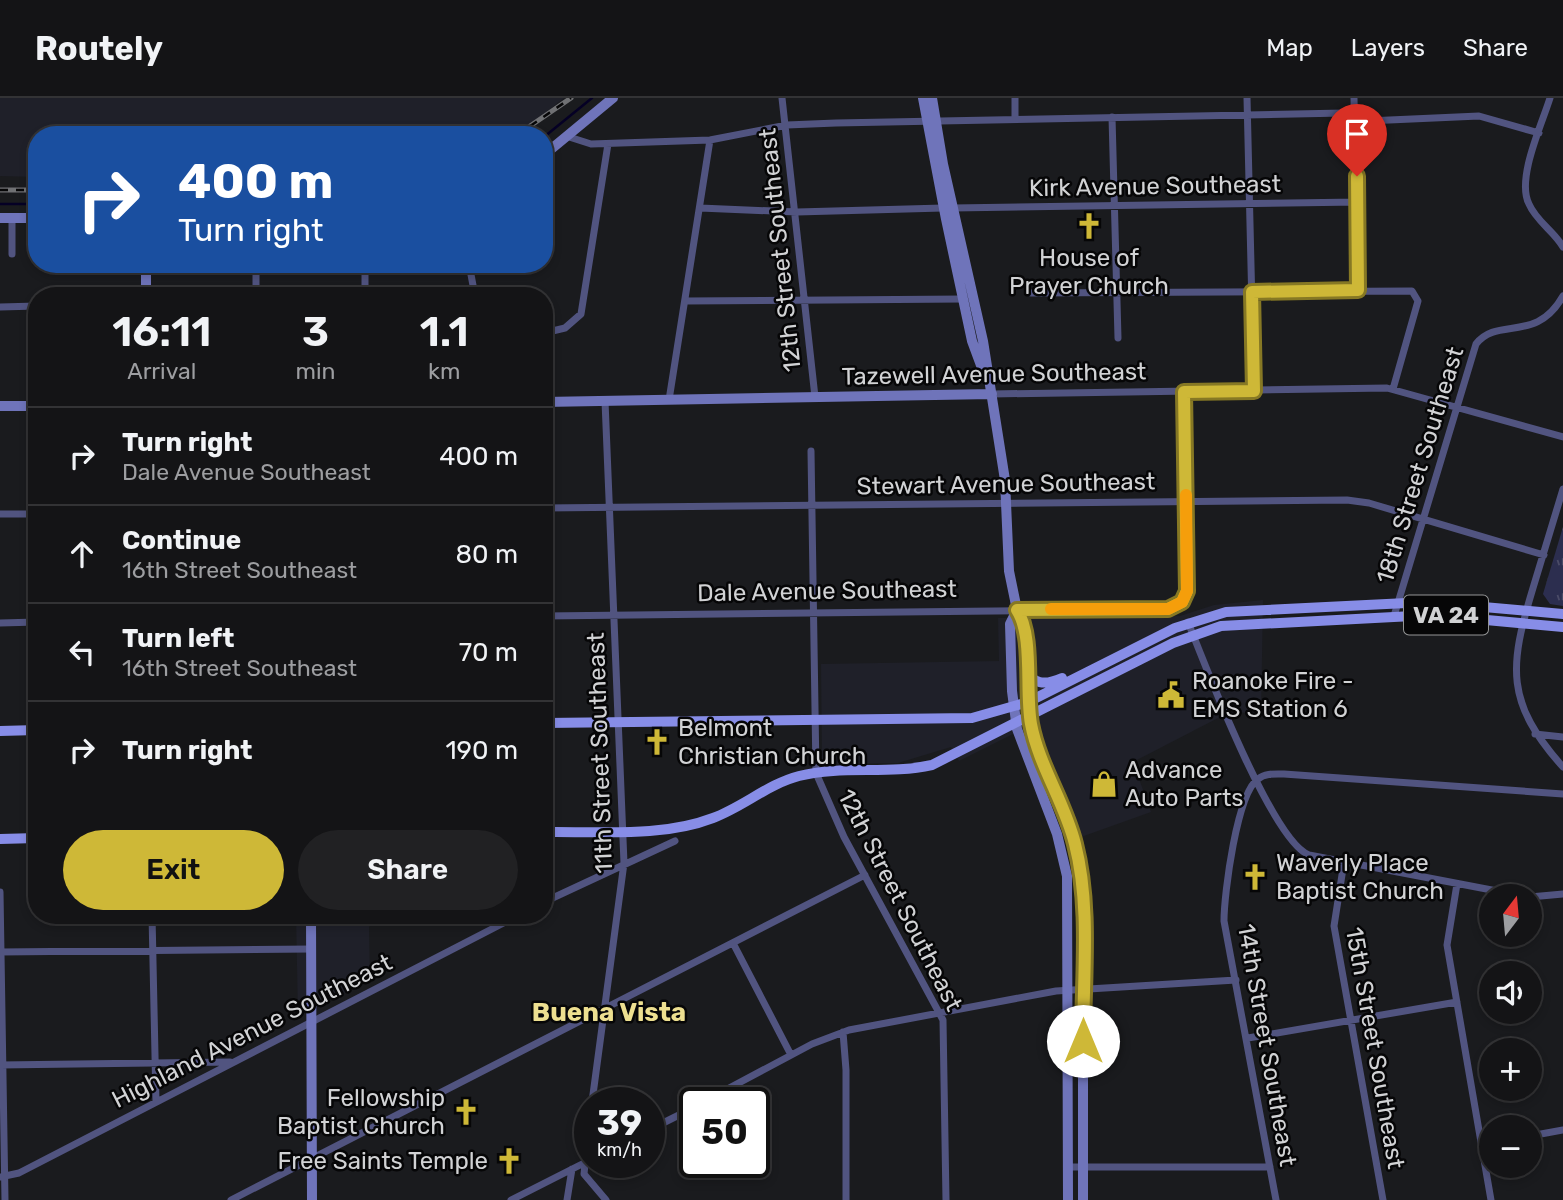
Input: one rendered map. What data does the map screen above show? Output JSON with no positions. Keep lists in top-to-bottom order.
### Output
{
  "streets": {
    "main road": ["VA 24"],
    "street": [
      "Kirk Avenue Southeast",
      "12th Street Southeast",
      "Tazewell Avenue Southeast",
      "18th Street Southeast",
      "Stewart Avenue Southeast",
      "Dale Avenue Southeast",
      "11th Street Southeast",
      "Highland Avenue Southeast",
      "14th Street Southeast",
      "15th Street Southeast"
    ]
  },
  "crossings": [
    ["Kirk Avenue Southeast", "12th Street Southeast"],
    ["12th Street Southeast", "Tazewell Avenue Southeast"],
    ["12th Street Southeast", "Stewart Avenue Southeast"],
    ["12th Street Southeast", "Dale Avenue Southeast"],
    ["12th Street Southeast", "VA 24"],
    ["Tazewell Avenue Southeast", "18th Street Southeast"],
    ["Tazewell Avenue Southeast", "11th Street Southeast"],
    ["18th Street Southeast", "Stewart Avenue Southeast"],
    ["18th Street Southeast", "VA 24"],
    ["Stewart Avenue Southeast", "Dale Avenue Southeast"],
    ["Stewart Avenue Southeast", "11th Street Southeast"],
    ["Dale Avenue Southeast", "11th Street Southeast"],
    ["VA 24", "11th Street Southeast"]
  ],
  "districts": ["Buena Vista"],
  "places": {
    "church": [
      "House of Prayer Church",
      "Belmont Christian Church",
      "Waverly Place Baptist Church",
      "Fellowship Baptist Church",
      "Free Saints Temple"
    ],
    "public building": ["Roanoke Fire - EMS Station 6"],
    "shop": ["Advance Auto Parts"]
  },
  "north": "top",
  "page": {
    "header": "Routely",
    "nav": ["Map", "Layers", "Share"],
    "turn": ["400 m", "Turn right"],
    "eta": [
      "16:11",
      "Arrival",
      "3",
      "min",
      "1.1",
      "km"
    ],
    "list": [
      {
        "name": "Turn right",
        "note": "Dale Avenue Southeast",
        "value": "400 m"
      },
      {
        "name": "Continue",
        "note": "16th Street Southeast",
        "value": "80 m"
      },
      {
        "name": "Turn left",
        "note": "16th Street Southeast",
        "value": "70 m"
      },
      {
        "name": "Turn right",
        "value": "190 m"
      }
    ],
    "buttons": ["Exit", "Share"],
    "map_buttons": ["+", "−"],
    "speed": "39 km/h",
    "limit": "50"
  }
}
